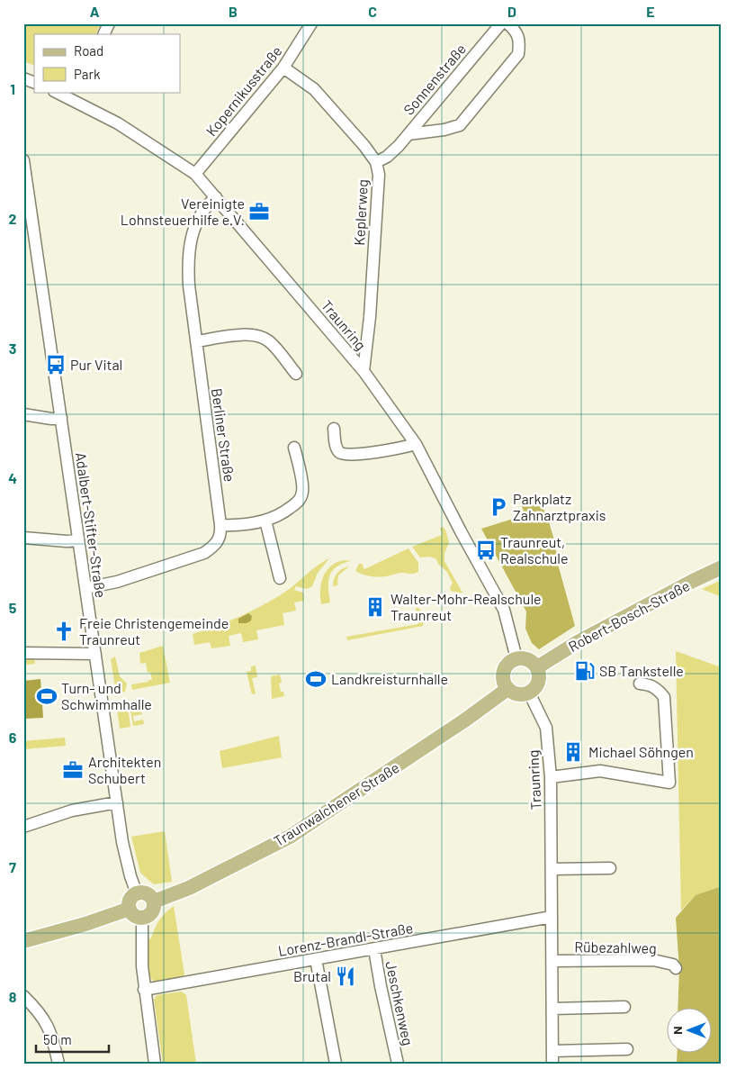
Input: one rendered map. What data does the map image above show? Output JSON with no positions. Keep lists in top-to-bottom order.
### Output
{
  "streets": {
    "main road": ["Robert-Bosch-Straße", "Traunwalchener Straße"],
    "street": [
      "Sonnenstraße",
      "Kopernikusstraße",
      "Keplerweg",
      "Traunring",
      "Berliner Straße",
      "Adalbert-Stifter-Straße",
      "Lorenz-Brandl-Straße",
      "Rübezahlweg",
      "Jeschkenweg"
    ]
  },
  "crossings": [
    ["Sonnenstraße", "Keplerweg"],
    ["Kopernikusstraße", "Keplerweg"],
    ["Kopernikusstraße", "Traunring"],
    ["Keplerweg", "Traunring"],
    ["Traunring", "Berliner Straße"],
    ["Traunring", "Robert-Bosch-Straße"],
    ["Traunring", "Traunwalchener Straße"],
    ["Traunring", "Lorenz-Brandl-Straße"],
    ["Traunring", "Rübezahlweg"],
    ["Berliner Straße", "Adalbert-Stifter-Straße"],
    ["Adalbert-Stifter-Straße", "Traunwalchener Straße"],
    ["Robert-Bosch-Straße", "Traunwalchener Straße"],
    ["Lorenz-Brandl-Straße", "Jeschkenweg"]
  ],
  "places": {
    "office": ["Vereinigte Lohnsteuerhilfe e.V.", "Architekten Schubert"],
    "bus stop": ["Pur Vital", "Traunreut, Realschule"],
    "parking": ["Parkplatz Zahnarztpraxis"],
    "building": ["Walter-Mohr-Realschule Traunreut", "Michael Söhngen"],
    "church": ["Freie Christengemeinde Traunreut"],
    "fuel station": ["SB Tankstelle"],
    "sports": ["Landkreisturnhalle", "Turn- und Schwimmhalle"],
    "restaurant": ["Brutal"]
  },
  "legend": ["Road", "Park"],
  "scale_bar": "50 m",
  "north": "left",
  "grid": {
    "columns": [
      "A",
      "B",
      "C",
      "D",
      "E"
    ],
    "rows": [
      "1",
      "2",
      "3",
      "4",
      "5",
      "6",
      "7",
      "8"
    ]
  }
}
